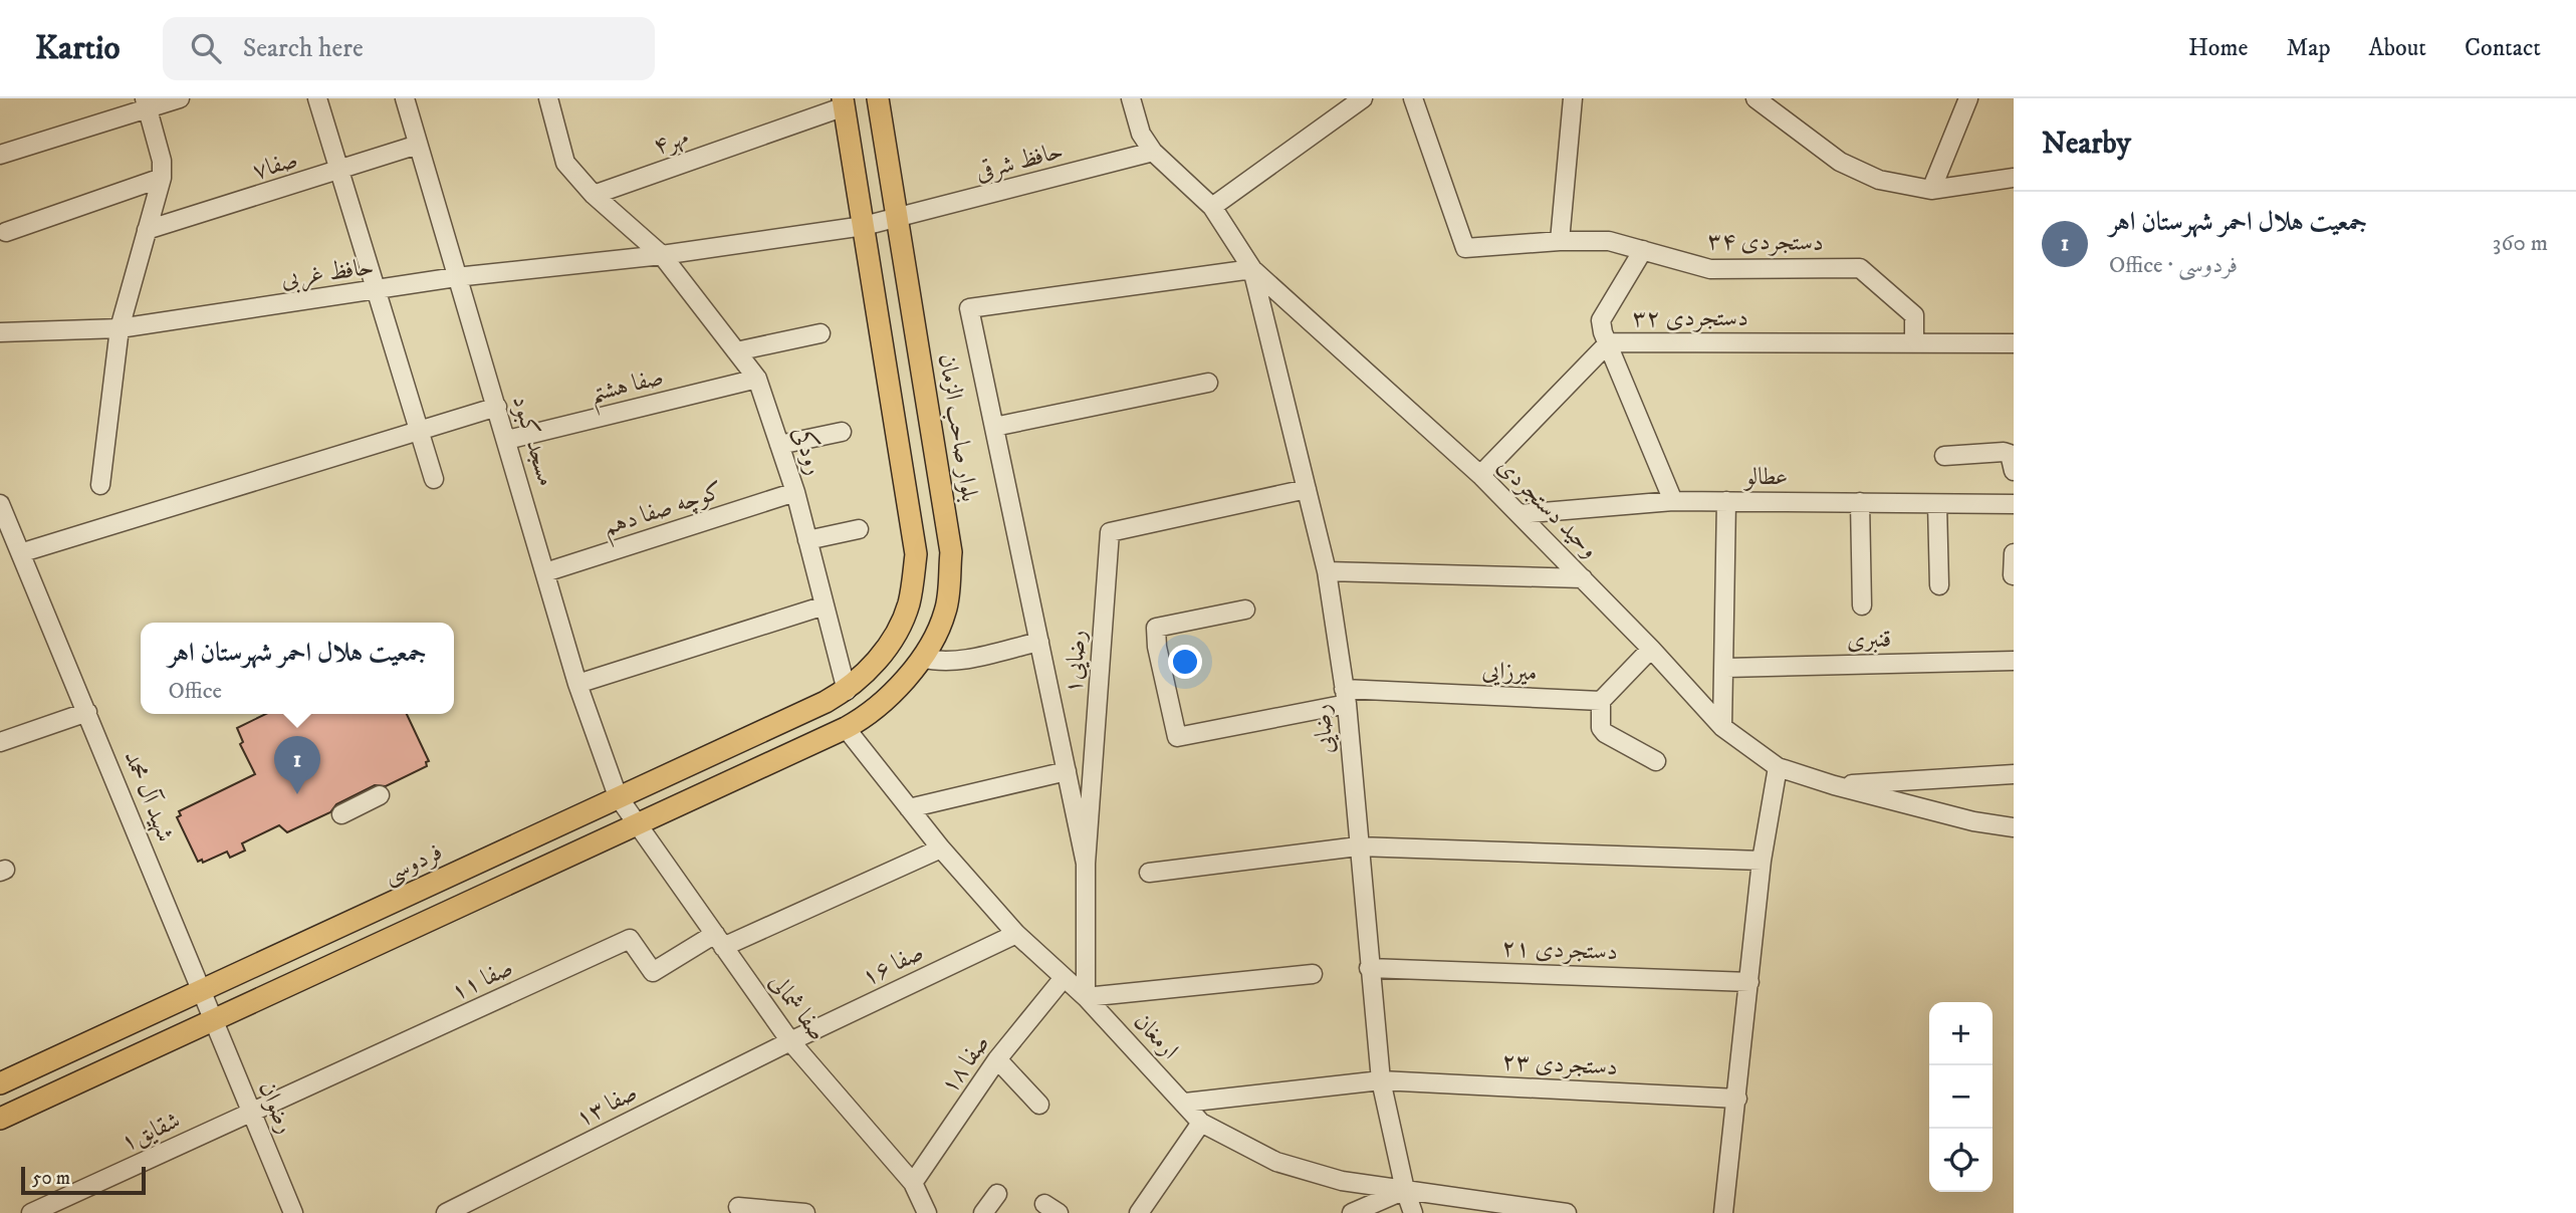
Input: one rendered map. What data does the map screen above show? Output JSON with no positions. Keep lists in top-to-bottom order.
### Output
{
  "streets": {
    "main road": ["بلوار صاحب الزمان", "فردوسی"],
    "street": [
      "مهر۴",
      "حافظ شرقی",
      "صفا۷",
      "دستجردی ۳۴",
      "حافظ غربی",
      "دستجردی ۳۲",
      "صفا هشتم",
      "مسجد کبود",
      "رودکی",
      "عطالو",
      "وحید دستجردی",
      "کوچه صفا دهم",
      "قنبری",
      "رضایی۱",
      "میرزایی",
      "رضایی",
      "شهید آل محمد",
      "دستجردی ۲۱",
      "صفا ۱۶",
      "صفا ۱۱",
      "صفا شمالی",
      "ارمغان",
      "صفا ۱۸",
      "دستجردی ۲۳",
      "صفا ۱۳",
      "رضوان",
      "شقایق۱"
    ]
  },
  "crossings": [
    ["مهر۴", "رودکی"],
    ["حافظ شرقی", "بلوار صاحب الزمان"],
    ["حافظ شرقی", "وحید دستجردی"],
    ["صفا۷", "مسجد کبود"],
    ["دستجردی ۳۴", "دستجردی ۳۲"],
    ["حافظ غربی", "مسجد کبود"],
    ["حافظ غربی", "رودکی"],
    ["دستجردی ۳۲", "وحید دستجردی"],
    ["صفا هشتم", "مسجد کبود"],
    ["صفا هشتم", "رودکی"],
    ["بلوار صاحب الزمان", "ارمغان"],
    ["مسجد کبود", "کوچه صفا دهم"],
    ["مسجد کبود", "فردوسی"],
    ["مسجد کبود", "صفا شمالی"],
    ["رودکی", "کوچه صفا دهم"],
    ["رودکی", "فردوسی"],
    ["عطالو", "وحید دستجردی"],
    ["وحید دستجردی", "رضایی"],
    ["رضایی۱", "رضایی"],
    ["رضایی۱", "ارمغان"],
    ["میرزایی", "رضایی"],
    ["رضایی", "دستجردی ۲۱"],
    ["رضایی", "ارمغان"],
    ["رضایی", "دستجردی ۲۳"],
    ["شهید آل محمد", "فردوسی"],
    ["شهید آل محمد", "رضوان"],
    ["صفا ۱۶", "صفا شمالی"],
    ["صفا ۱۶", "ارمغان"],
    ["صفا ۱۶", "صفا ۱۳"],
    ["صفا ۱۱", "صفا شمالی"],
    ["صفا ۱۱", "رضوان"],
    ["صفا ۱۱", "شقایق۱"],
    ["صفا شمالی", "صفا ۱۸"],
    ["صفا شمالی", "صفا ۱۳"],
    ["ارمغان", "صفا ۱۸"],
    ["ارمغان", "دستجردی ۲۳"],
    ["رضوان", "شقایق۱"]
  ],
  "scale_bar": "50 m",
  "page": {
    "header": "Kartio",
    "search": "Search here",
    "nav": [
      "Home",
      "Map",
      "About",
      "Contact"
    ],
    "heading": "Nearby",
    "list": [
      {
        "mark": "1",
        "name": "جمعیت هلال احمر شهرستان اهر",
        "note": "Office · فردوسی",
        "value": "360 m"
      }
    ],
    "popup": ["جمعیت هلال احمر شهرستان اهر", "Office"],
    "pins": "1",
    "map_buttons": ["+", "−"],
    "scale": "50 m"
  }
}
